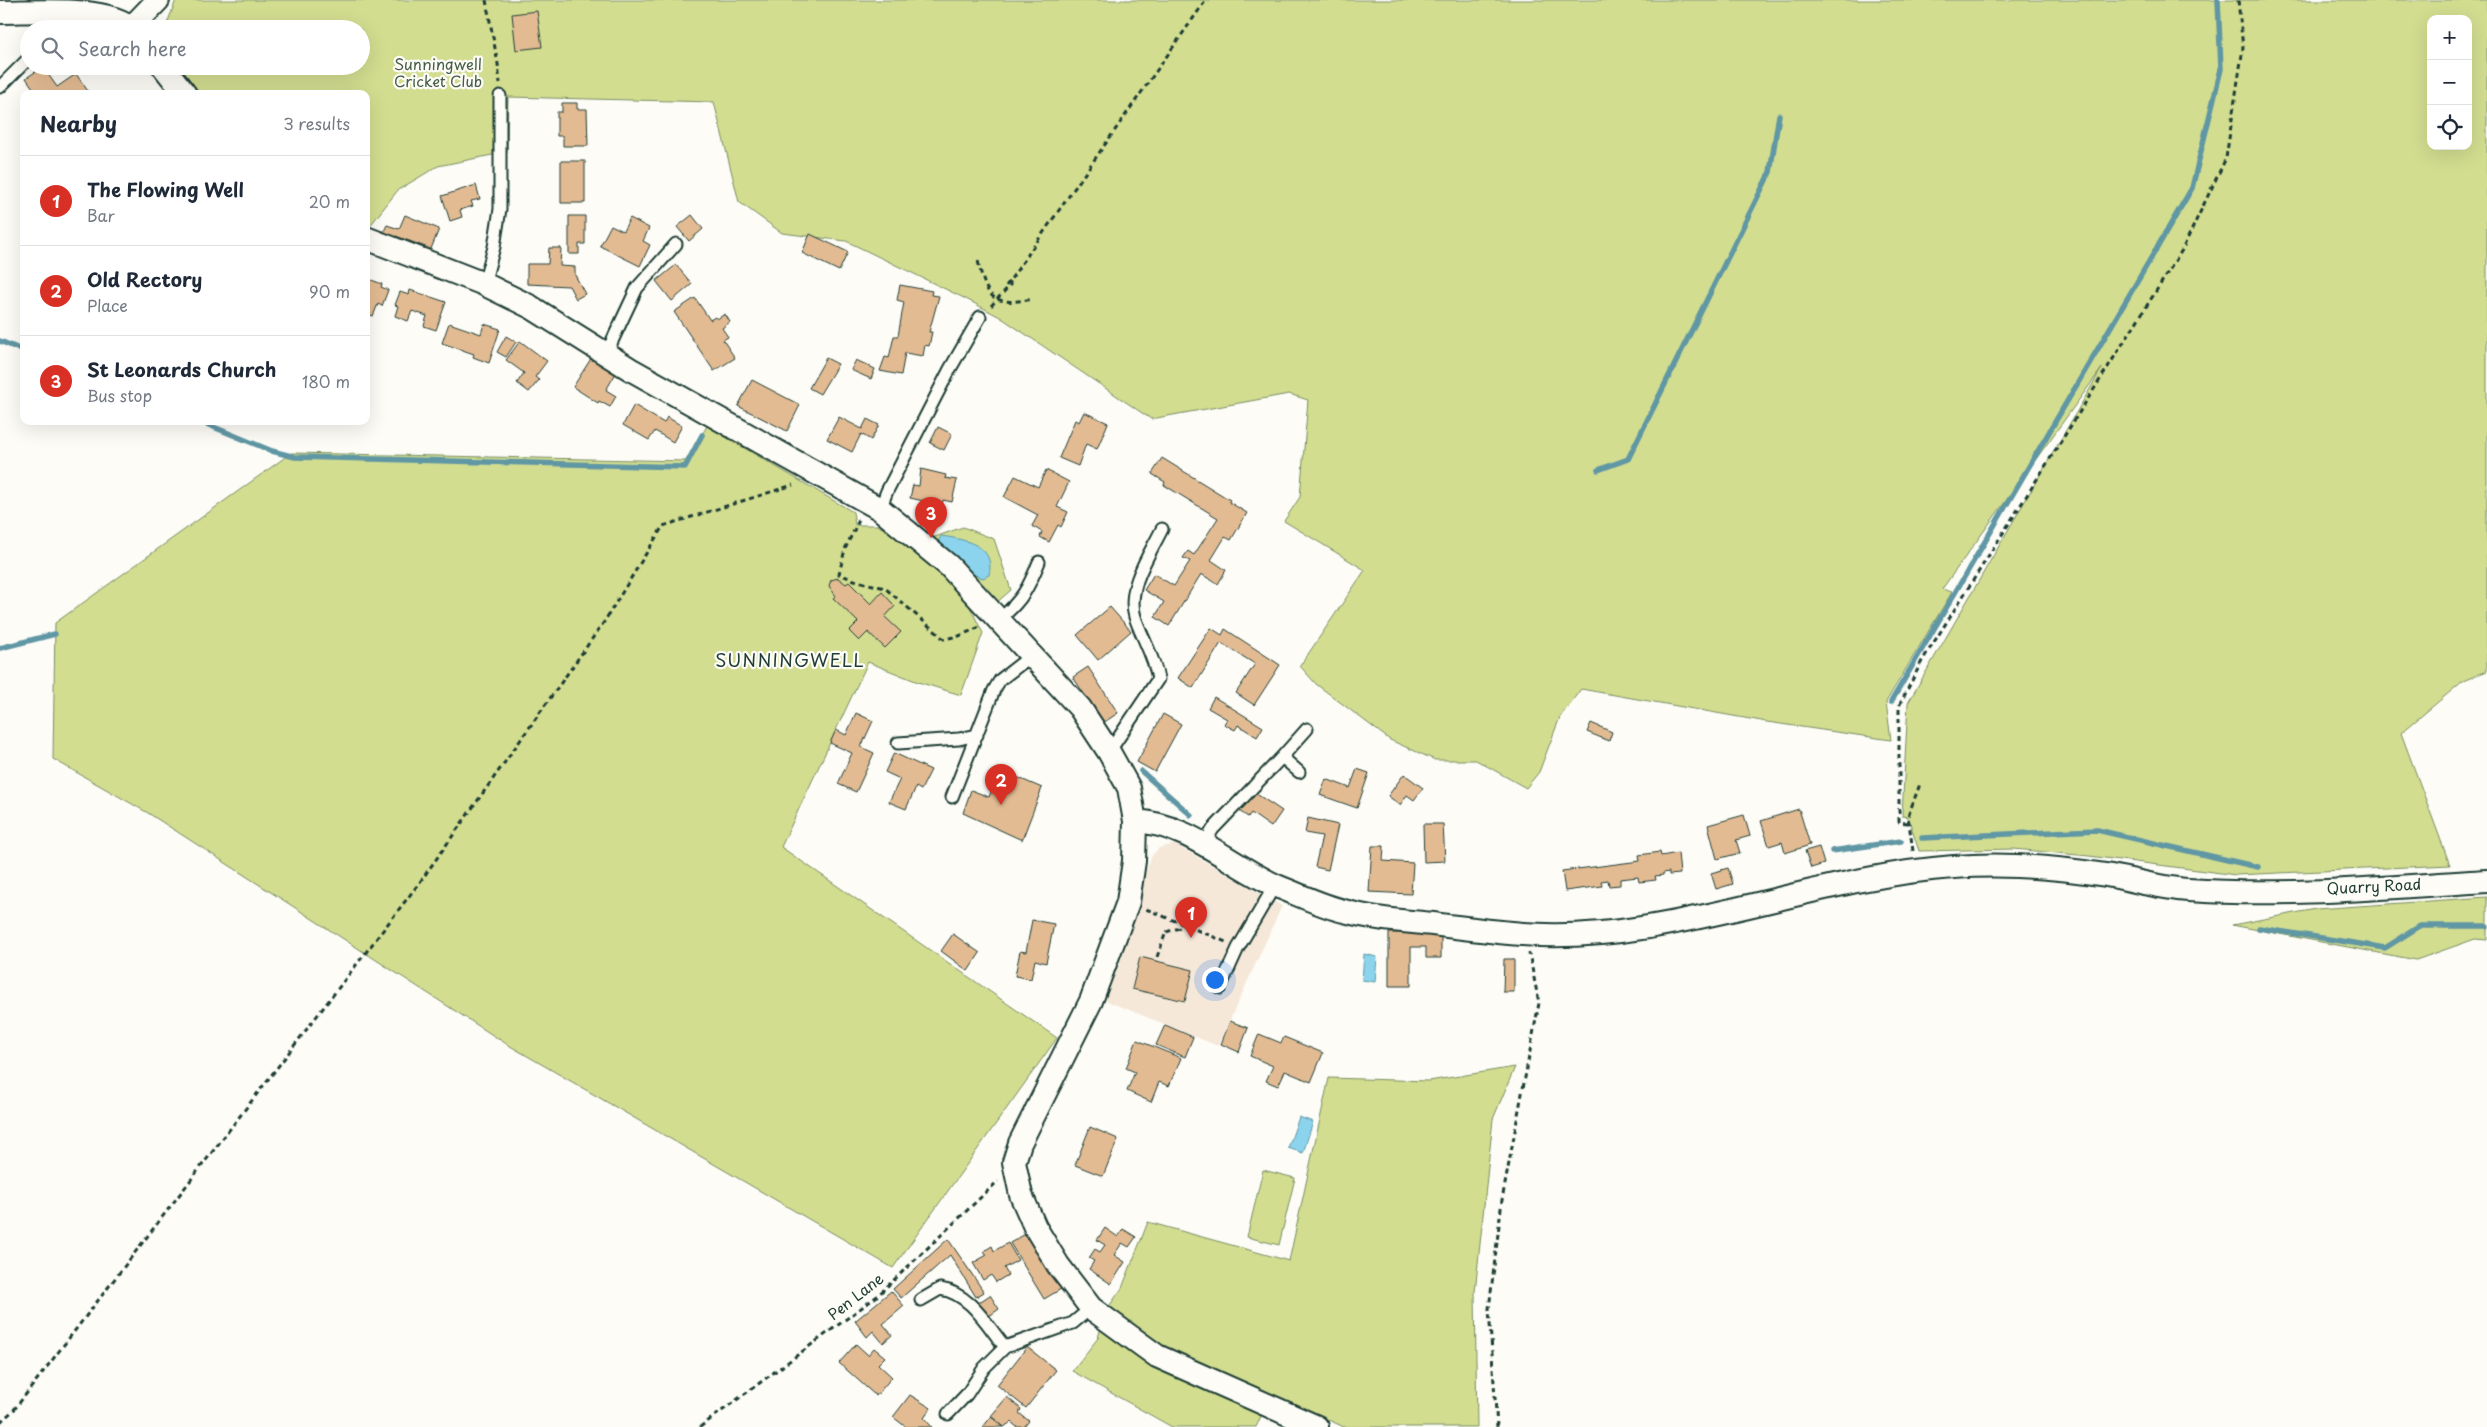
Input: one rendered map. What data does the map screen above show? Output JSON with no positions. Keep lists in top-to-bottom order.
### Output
{
  "streets": {
    "street": ["Quarry Road"],
    "path": ["Pen Lane"]
  },
  "districts": ["SUNNINGWELL"],
  "parks": ["Sunningwell Cricket Club"],
  "page": {
    "map_buttons": ["+", "−"],
    "search": "Search here",
    "heading": ["Nearby", "3 results"],
    "list": [
      {
        "mark": "1",
        "name": "The Flowing Well",
        "note": "Bar",
        "value": "20 m"
      },
      {
        "mark": "2",
        "name": "Old Rectory",
        "note": "Place",
        "value": "90 m"
      },
      {
        "mark": "3",
        "name": "St Leonards Church",
        "note": "Bus stop",
        "value": "180 m"
      }
    ],
    "pins": ["3", "2", "1"]
  }
}
